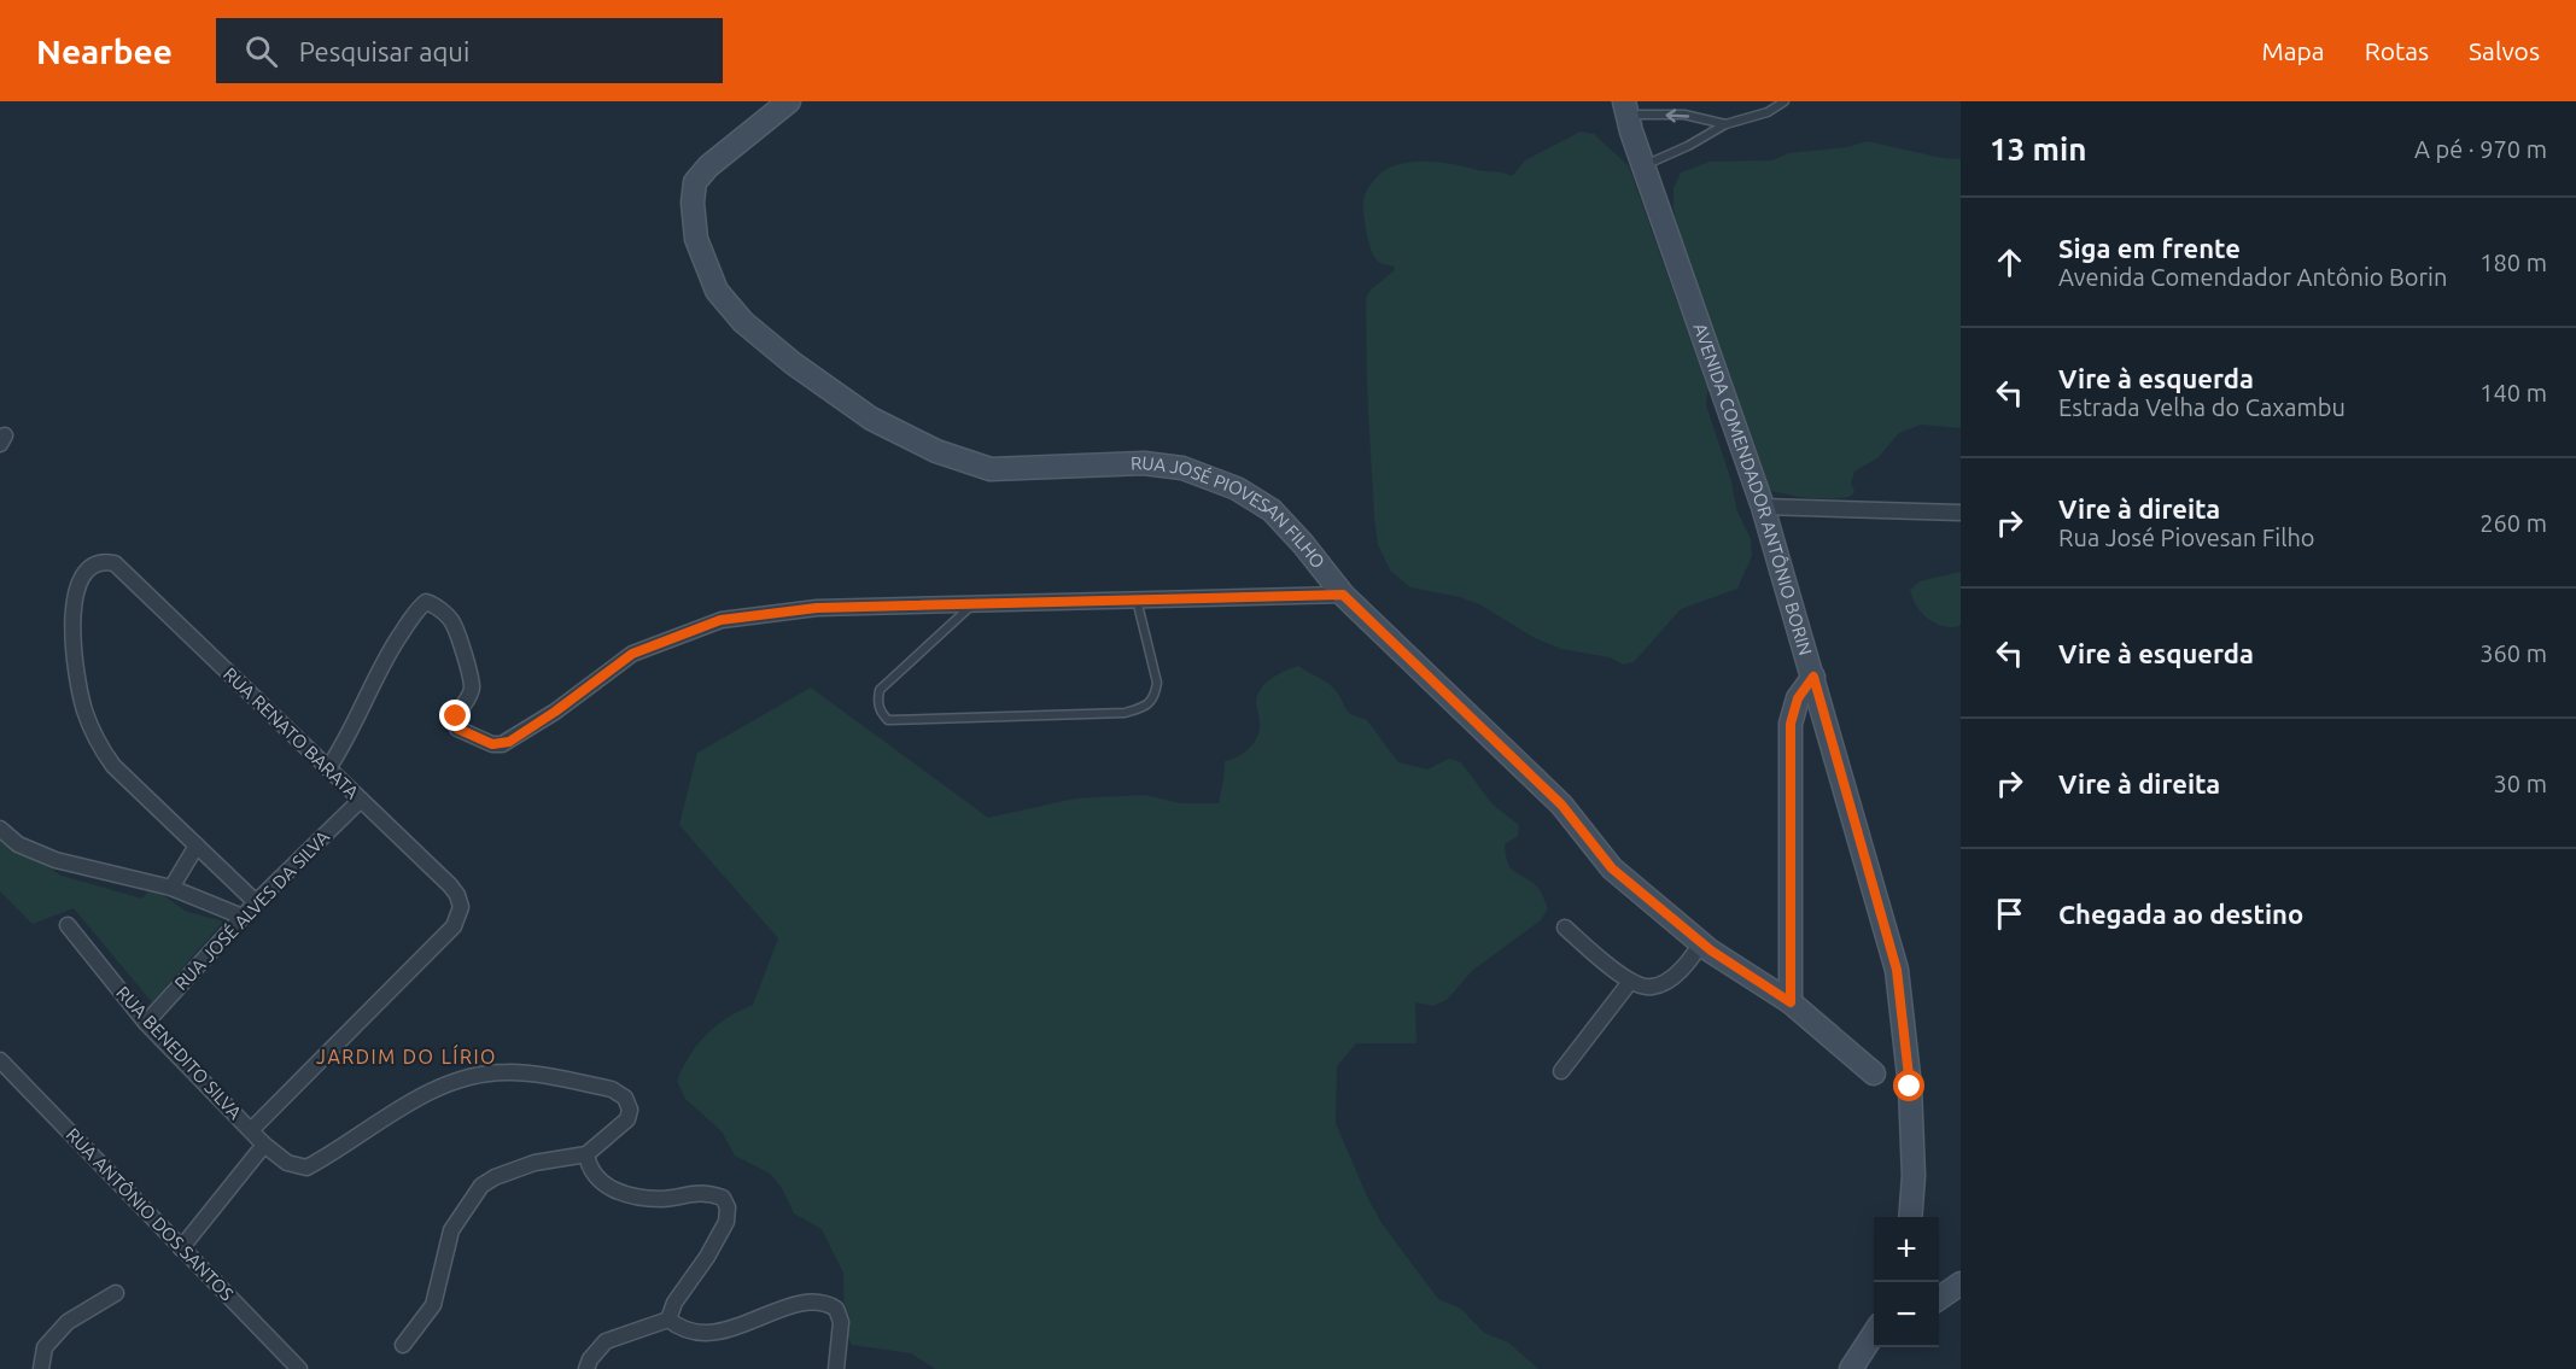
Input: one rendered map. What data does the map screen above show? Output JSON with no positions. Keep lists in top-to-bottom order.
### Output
{
  "streets": {
    "street": [
      "AVENIDA COMENDADOR ANTÔNIO BORIN",
      "RUA JOSÉ PIOVESAN FILHO",
      "RUA RENATO BARATA",
      "RUA JOSÉ ALVES DA SILVA",
      "RUA BENEDITO SILVA",
      "RUA ANTÔNIO DOS SANTOS"
    ]
  },
  "crossings": [
    ["RUA RENATO BARATA", "RUA JOSÉ ALVES DA SILVA"],
    ["RUA RENATO BARATA", "RUA BENEDITO SILVA"],
    ["RUA JOSÉ ALVES DA SILVA", "RUA BENEDITO SILVA"]
  ],
  "districts": ["JARDIM DO LÍRIO"],
  "page": {
    "header": "Nearbee",
    "search": "Pesquisar aqui",
    "nav": ["Mapa", "Rotas", "Salvos"],
    "heading": ["13 min", "A pé · 970 m"],
    "list": [
      ["Siga em frente", "Avenida Comendador Antônio Borin", "180 m"],
      ["Vire à esquerda", "Estrada Velha do Caxambu", "140 m"],
      ["Vire à direita", "Rua José Piovesan Filho", "260 m"],
      ["Vire à esquerda", "360 m"],
      ["Vire à direita", "30 m"],
      "Chegada ao destino"
    ],
    "map_buttons": ["+", "−"]
  }
}
